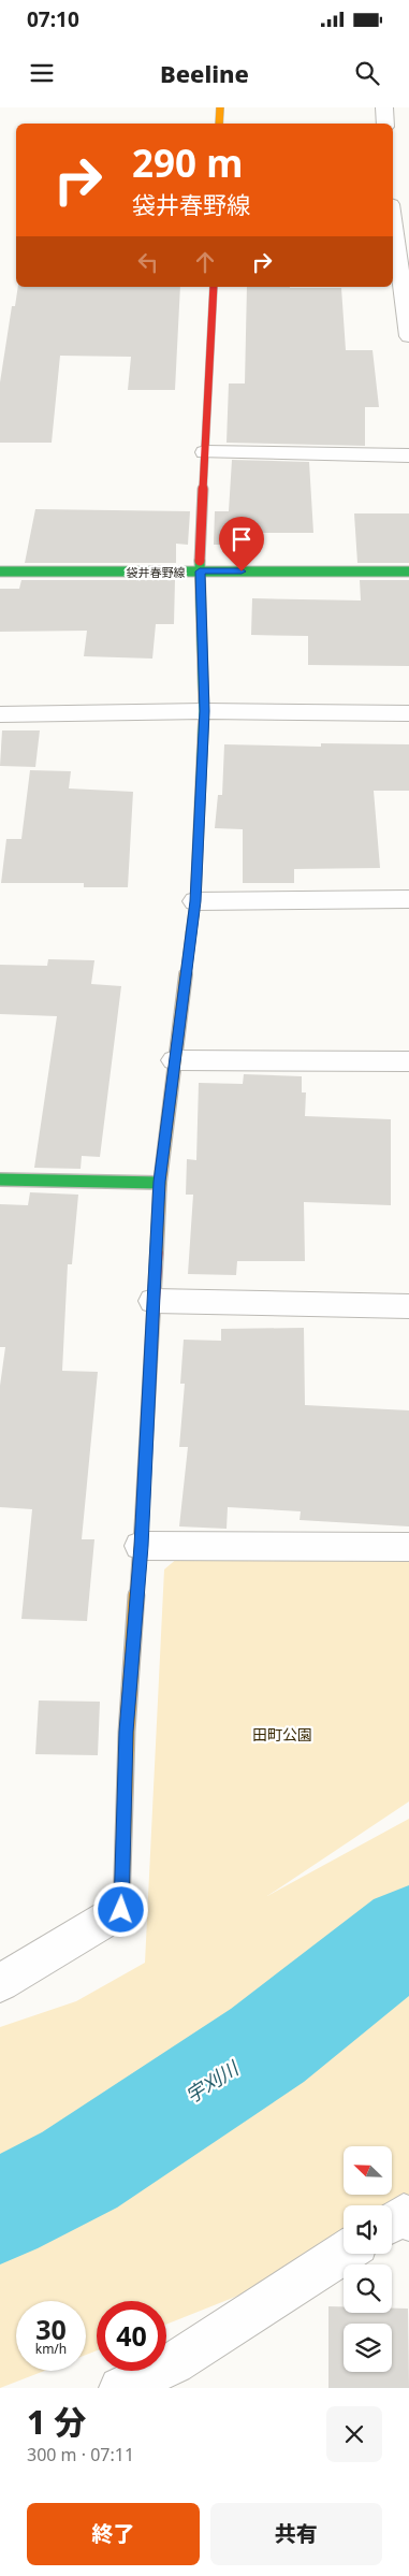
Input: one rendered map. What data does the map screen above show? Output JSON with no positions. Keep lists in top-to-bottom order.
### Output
{
  "streets": {
    "street": ["袋井春野線"]
  },
  "water": ["宇刈川"],
  "parks": ["田町公園"],
  "north": "top left",
  "page": {
    "status": "07:10",
    "header": "Beeline",
    "turn": ["290 m", "袋井春野線"],
    "speed": "30 km/h",
    "limit": "40",
    "heading": ["1 分", "300 m · 07:11"],
    "buttons": ["終了", "共有"]
  }
}
